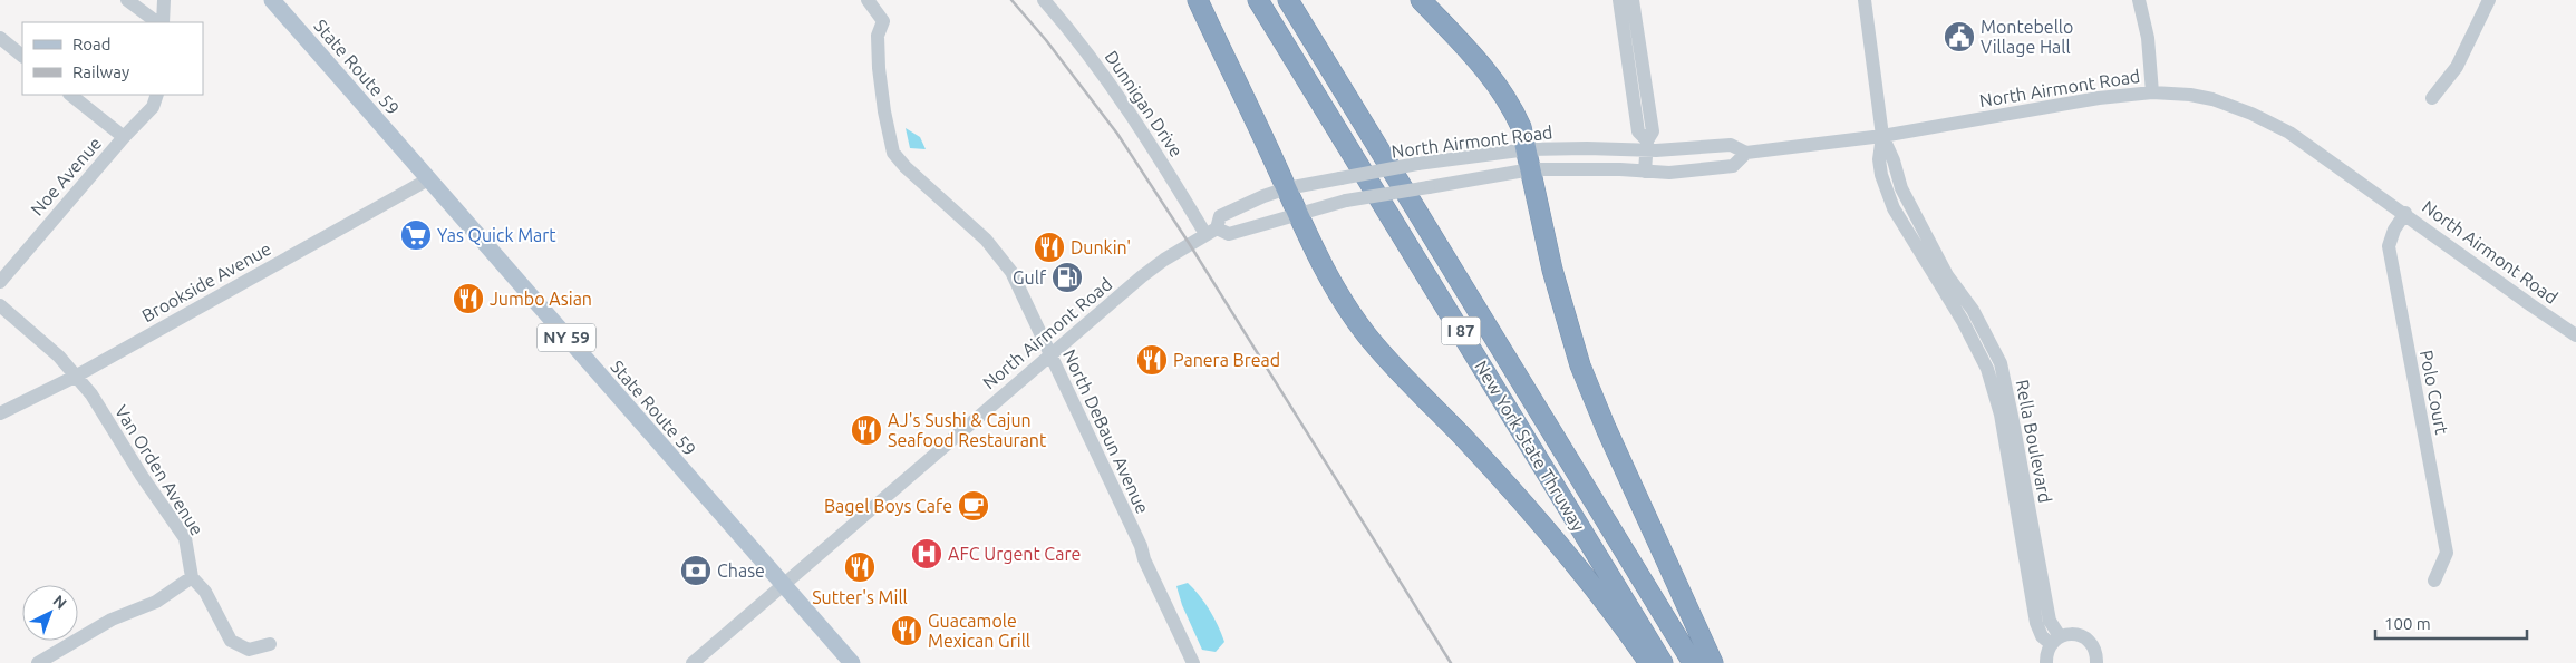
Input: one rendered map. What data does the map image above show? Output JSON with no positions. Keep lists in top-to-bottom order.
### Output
{
  "streets": {
    "highway": ["I 87", "New York State Thruway"],
    "main road": ["State Route 59", "NY 59"],
    "street": [
      "North Airmont Road",
      "Dunnigan Drive",
      "Noe Avenue",
      "Brookside Avenue",
      "Polo Court",
      "North DeBaun Avenue",
      "Rella Boulevard",
      "Van Orden Avenue"
    ]
  },
  "crossings": [
    ["State Route 59", "North Airmont Road"],
    ["State Route 59", "Brookside Avenue"],
    ["North Airmont Road", "Dunnigan Drive"],
    ["North Airmont Road", "Polo Court"],
    ["North Airmont Road", "North DeBaun Avenue"],
    ["North Airmont Road", "Rella Boulevard"],
    ["Brookside Avenue", "Van Orden Avenue"]
  ],
  "places": {
    "public building": ["Montebello Village Hall"],
    "supermarket": ["Yas Quick Mart"],
    "restaurant": [
      "Dunkin'",
      "Jumbo Asian",
      "Panera Bread",
      "AJ's Sushi & Cajun Seafood Restaurant",
      "Sutter's Mill",
      "Guacamole Mexican Grill"
    ],
    "fuel station": ["Gulf"],
    "cafe": ["Bagel Boys Cafe"],
    "hospital": ["AFC Urgent Care"],
    "bank": ["Chase"]
  },
  "legend": ["Road", "Railway"],
  "scale_bar": "100 m",
  "north": "top right"
}
